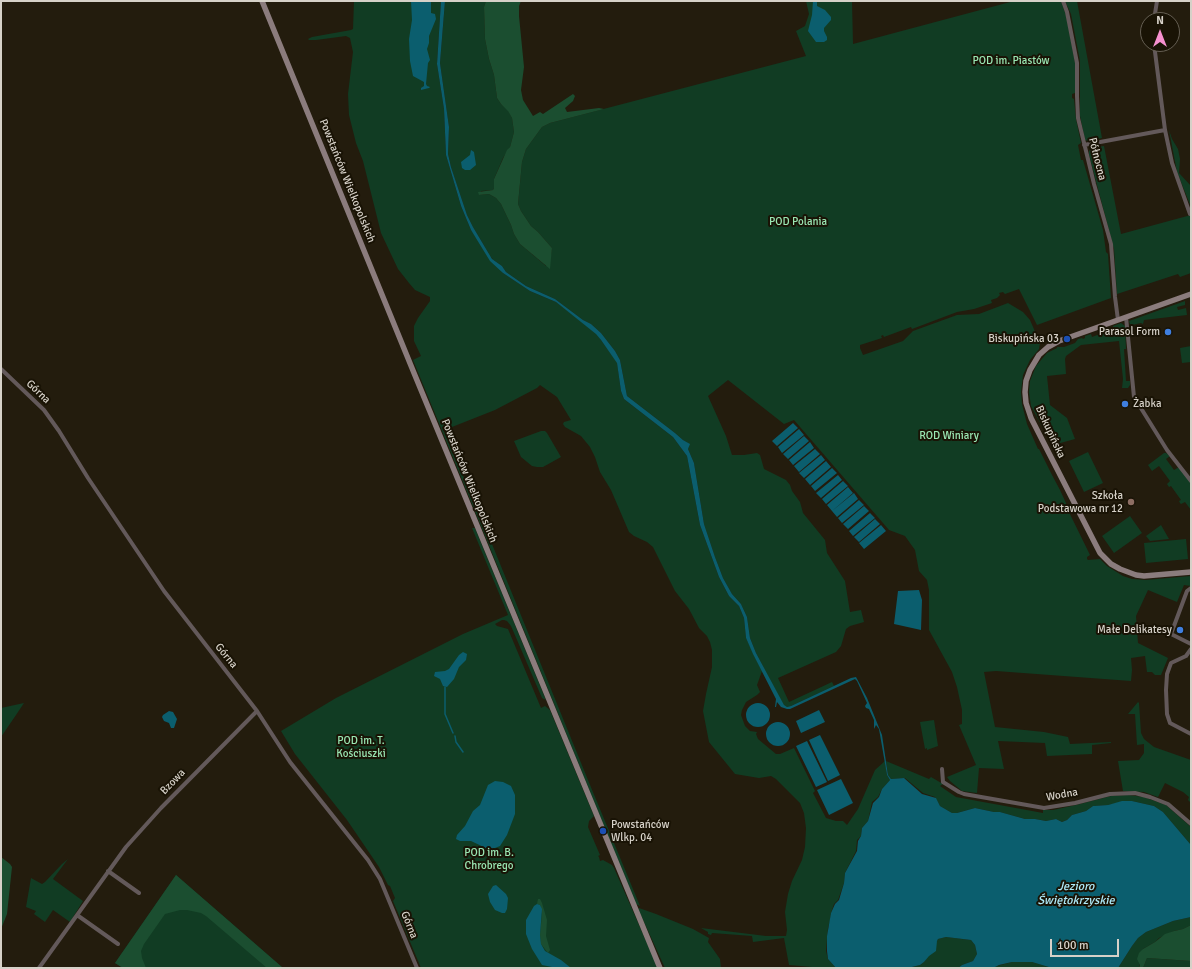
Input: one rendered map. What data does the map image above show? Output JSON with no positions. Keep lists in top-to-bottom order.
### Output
{
  "streets": {
    "street": [
      "Północna",
      "Powstańców Wielkopolskich",
      "Górna",
      "Biskupińska",
      "Bzowa",
      "Wodna"
    ]
  },
  "crossings": [
    ["Północna", "Biskupińska"],
    ["Górna", "Bzowa"]
  ],
  "water": ["Jezioro Świętokrzyskie"],
  "parks": [
    "POD im. Piastów",
    "POD Polania",
    "ROD Winiary",
    "POD im. T. Kościuszki",
    "POD im. B. Chrobrego"
  ],
  "places": [
    "Parasol Form",
    "Biskupińska 03",
    "Żabka",
    "Szkoła Podstawowa nr 12",
    "Małe Delikatesy",
    "Powstańców Wlkp. 04"
  ],
  "scale_bar": "100 m",
  "north": "top"
}
